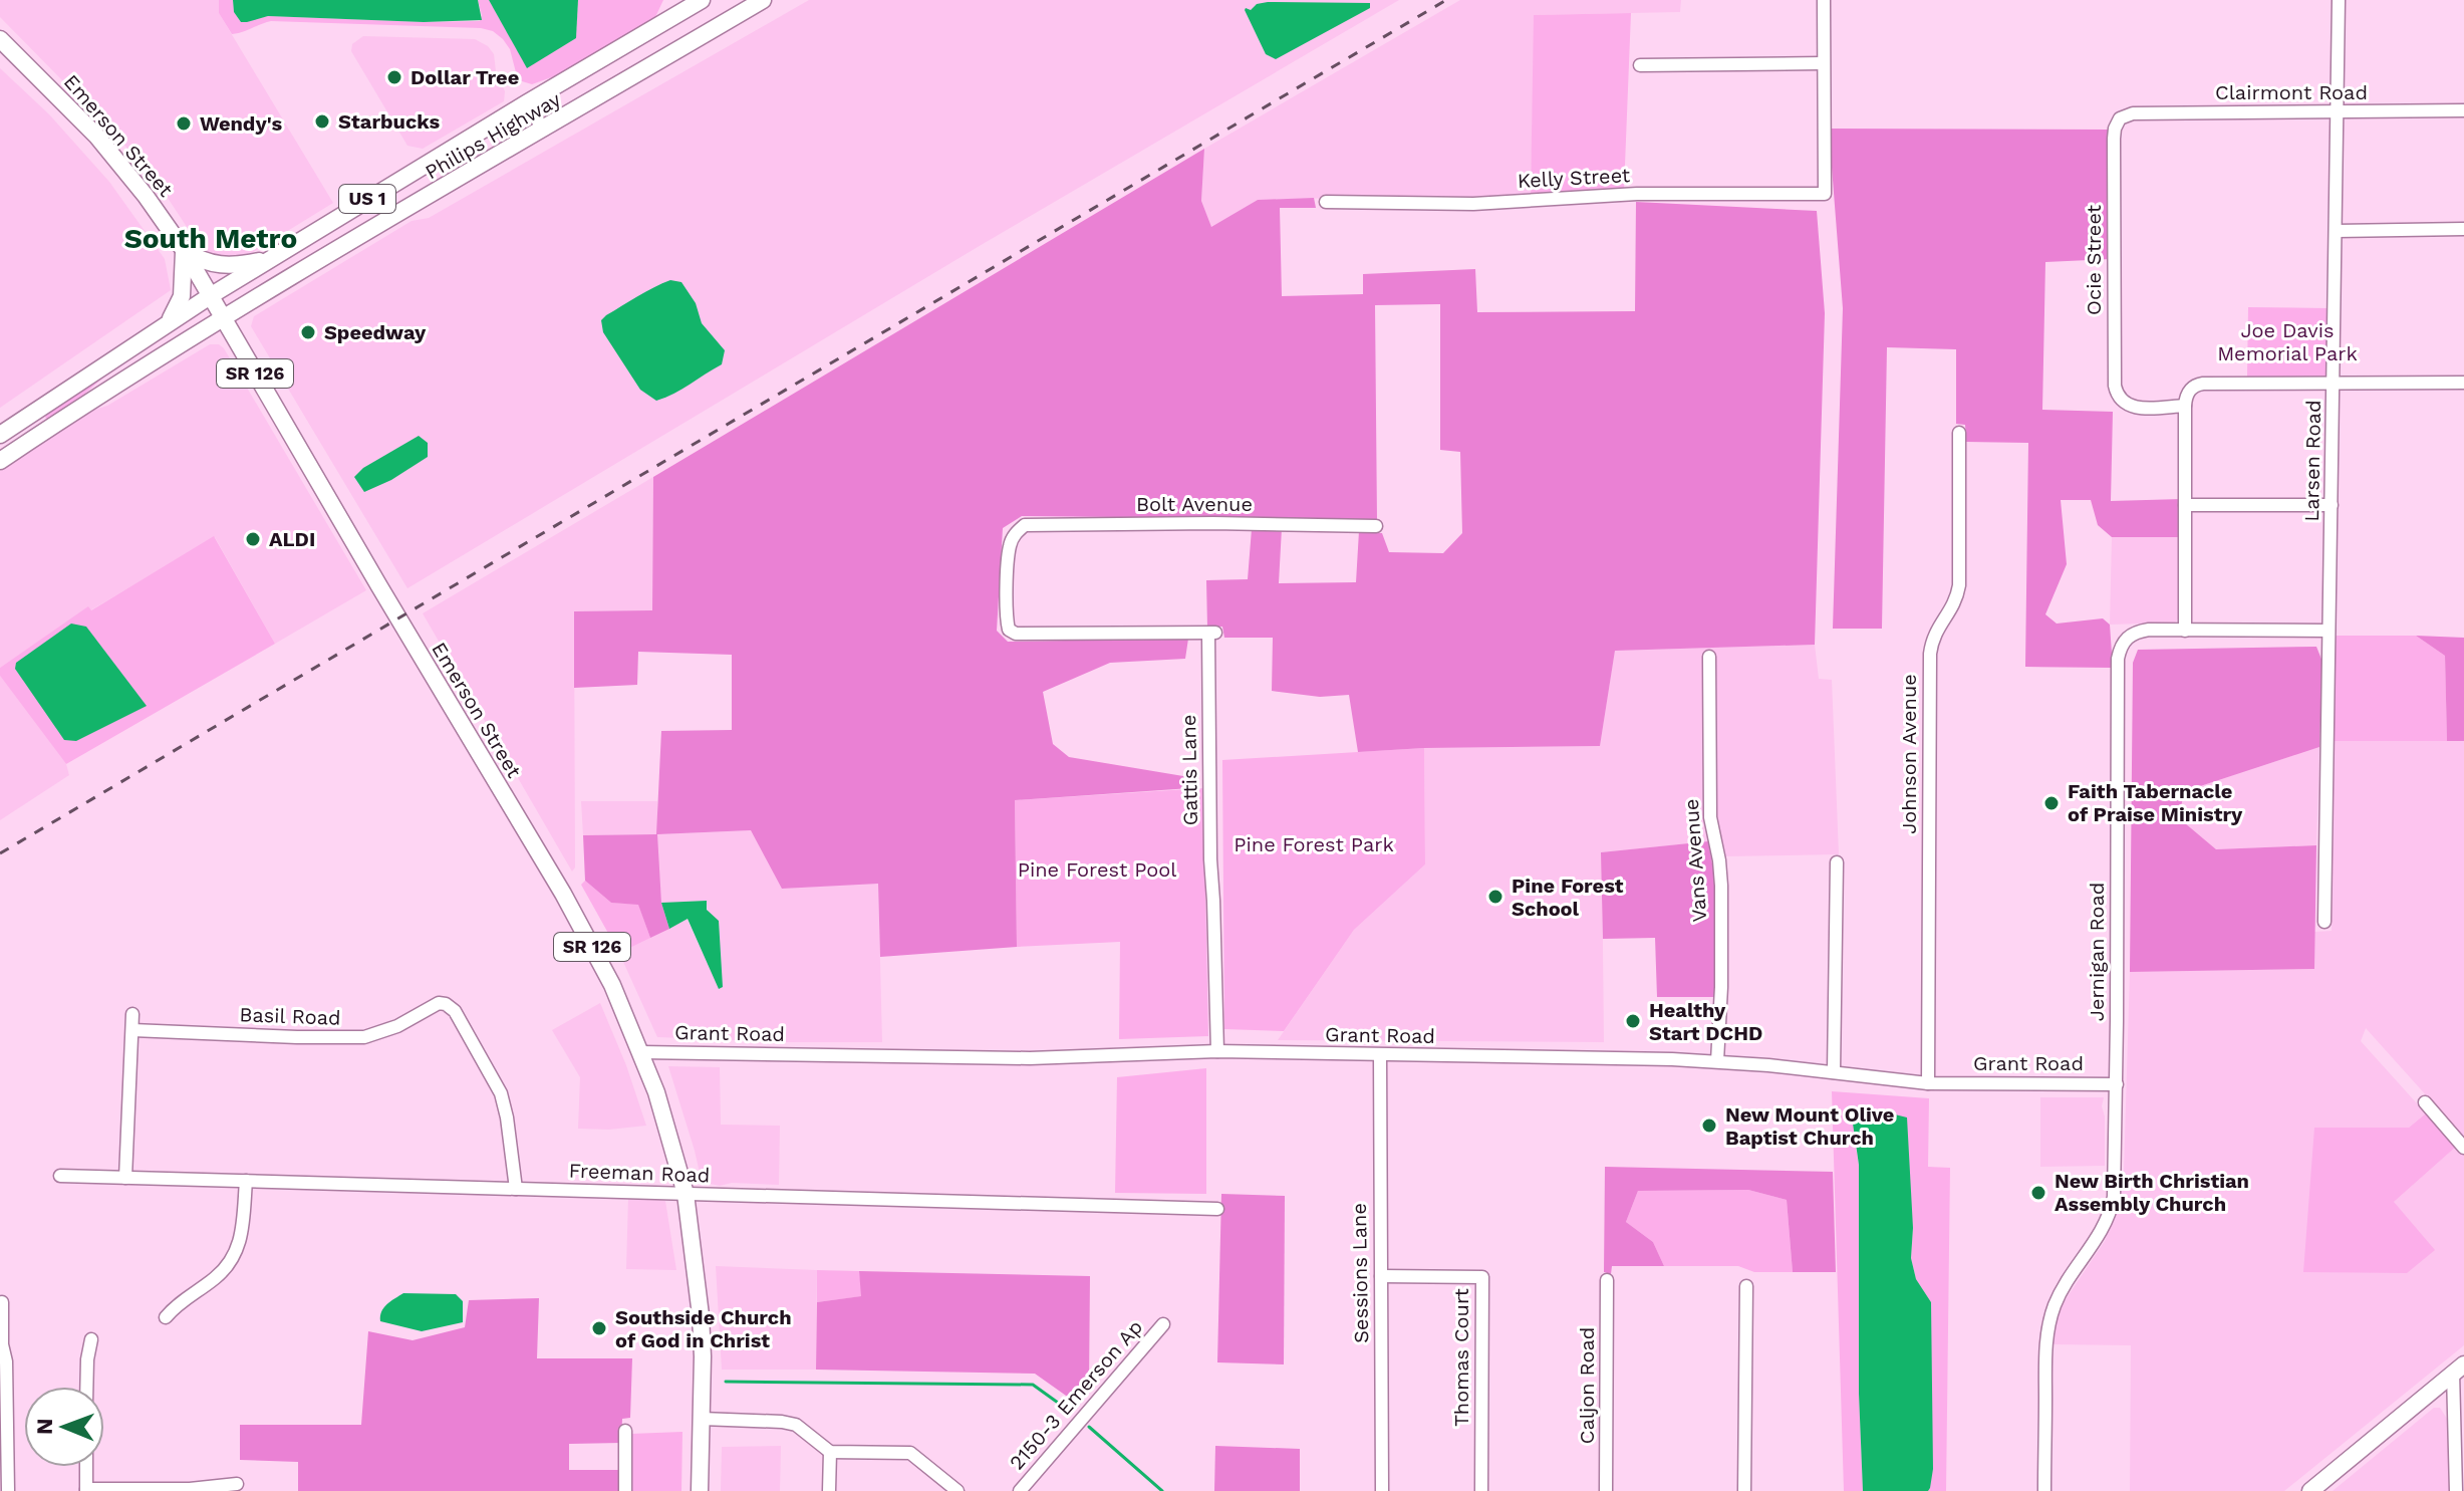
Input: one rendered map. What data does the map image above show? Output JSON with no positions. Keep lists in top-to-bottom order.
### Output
{
  "streets": {
    "main road": [
      "Emerson Street",
      "Philips Highway",
      "US 1",
      "SR 126"
    ],
    "street": [
      "Clairmont Road",
      "Kelly Street",
      "Ocie Street",
      "Larsen Road",
      "Bolt Avenue",
      "Johnson Avenue",
      "Gattis Lane",
      "Vans Avenue",
      "Jernigan Road",
      "Basil Road",
      "Grant Road",
      "Freeman Road",
      "Sessions Lane",
      "Thomas Court",
      "Caljon Road",
      "2150-3 Emerson Ap"
    ]
  },
  "crossings": [
    ["Clairmont Road", "Ocie Street"],
    ["Clairmont Road", "Larsen Road"],
    ["Emerson Street", "Philips Highway"],
    ["Emerson Street", "Grant Road"],
    ["Emerson Street", "Freeman Road"],
    ["Bolt Avenue", "Gattis Lane"],
    ["Johnson Avenue", "Grant Road"],
    ["Gattis Lane", "Grant Road"],
    ["Vans Avenue", "Grant Road"],
    ["Jernigan Road", "Grant Road"],
    ["Basil Road", "Freeman Road"],
    ["Grant Road", "Sessions Lane"],
    ["Sessions Lane", "Thomas Court"]
  ],
  "districts": ["South Metro"],
  "parks": ["Joe Davis Memorial Park", "Pine Forest Park", "Pine Forest Pool"],
  "places": [
    "Dollar Tree",
    "Starbucks",
    "Wendy's",
    "Speedway",
    "ALDI",
    "Faith Tabernacle of Praise Ministry",
    "Pine Forest School",
    "Healthy Start DCHD",
    "New Mount Olive Baptist Church",
    "New Birth Christian Assembly Church",
    "Southside Church of God in Christ"
  ],
  "north": "left"
}
